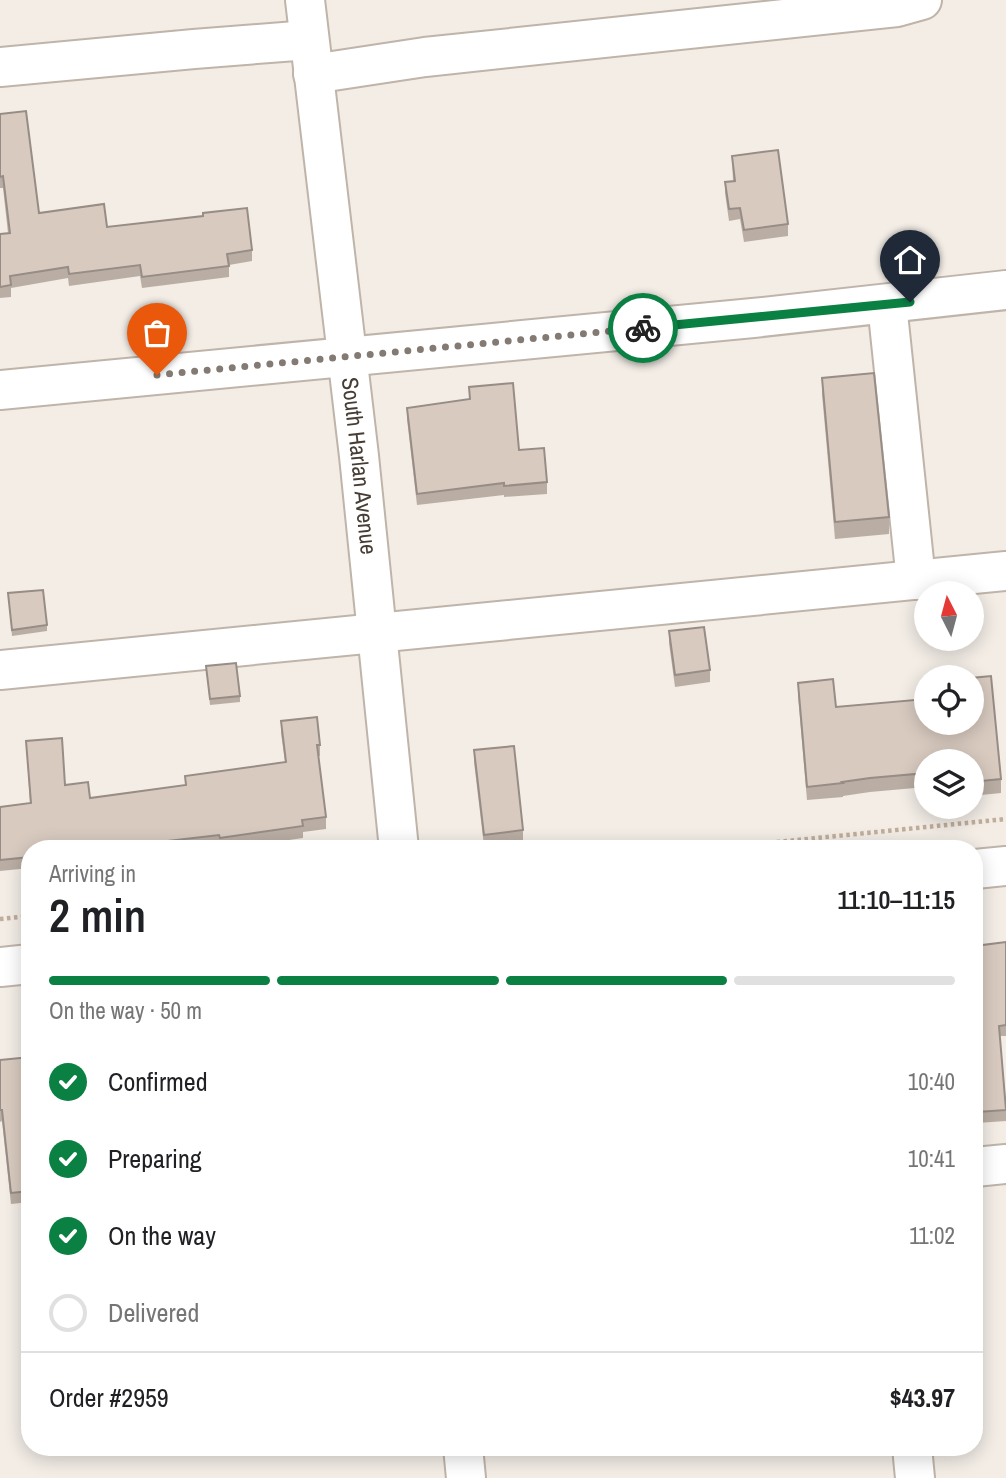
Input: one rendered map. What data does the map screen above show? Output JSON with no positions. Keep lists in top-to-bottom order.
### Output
{
  "streets": {
    "street": ["South Harlan Avenue"]
  },
  "north": "top",
  "page": {
    "heading": ["2 min", "Arriving in", "11:10–11:15"],
    "panel": ["Order #2959", "$43.97"],
    "bar": "On the way · 50 m",
    "list": [
      ["Confirmed", "10:40"],
      ["Preparing", "10:41"],
      ["On the way", "11:02"],
      "Delivered"
    ]
  }
}
